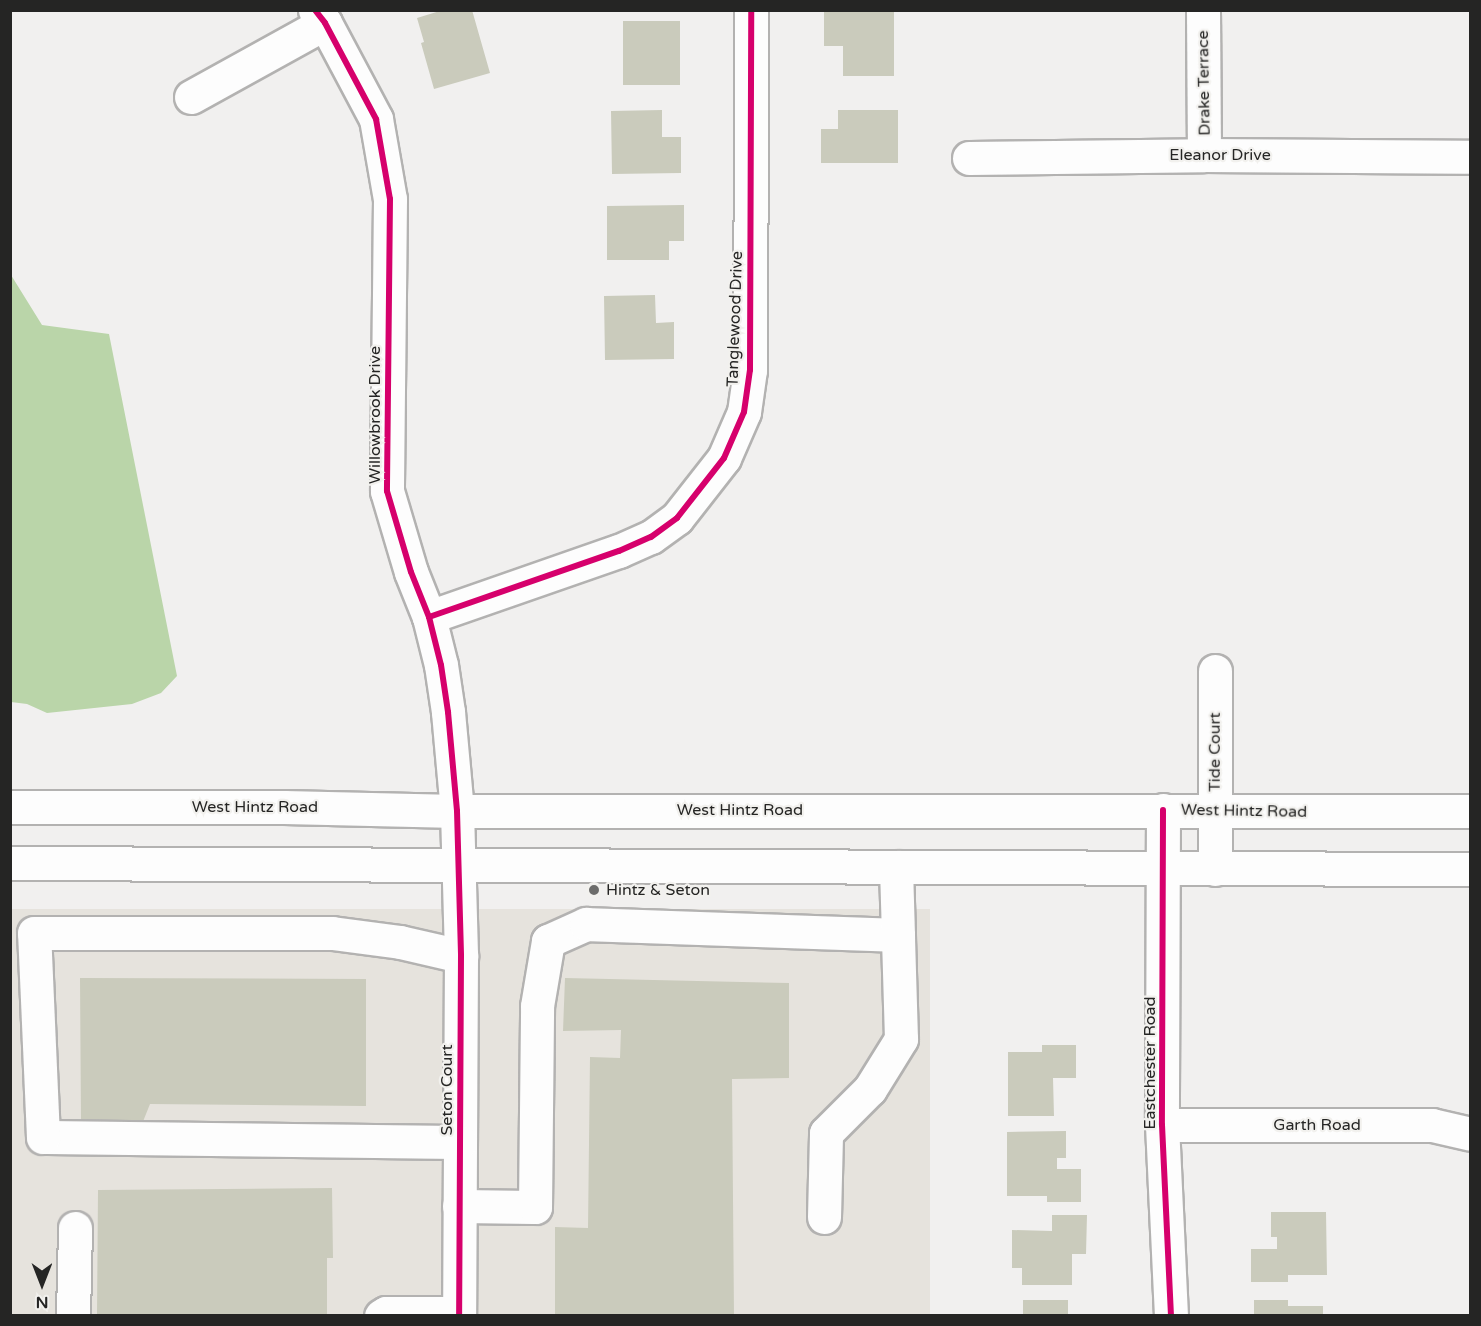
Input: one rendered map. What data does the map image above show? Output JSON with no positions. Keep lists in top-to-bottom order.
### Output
{
  "streets": {
    "street": [
      "Drake Terrace",
      "Eleanor Drive",
      "Tanglewood Drive",
      "Willowbrook Drive",
      "Tide Court",
      "West Hintz Road",
      "Eastchester Road",
      "Seton Court",
      "Garth Road"
    ]
  },
  "crossings": [
    ["Drake Terrace", "Eleanor Drive"],
    ["Tanglewood Drive", "Willowbrook Drive"],
    ["Willowbrook Drive", "West Hintz Road"],
    ["Willowbrook Drive", "Seton Court"],
    ["Tide Court", "West Hintz Road"],
    ["West Hintz Road", "Eastchester Road"],
    ["Eastchester Road", "Garth Road"]
  ],
  "places": ["Hintz & Seton"],
  "north": "bottom"
}
